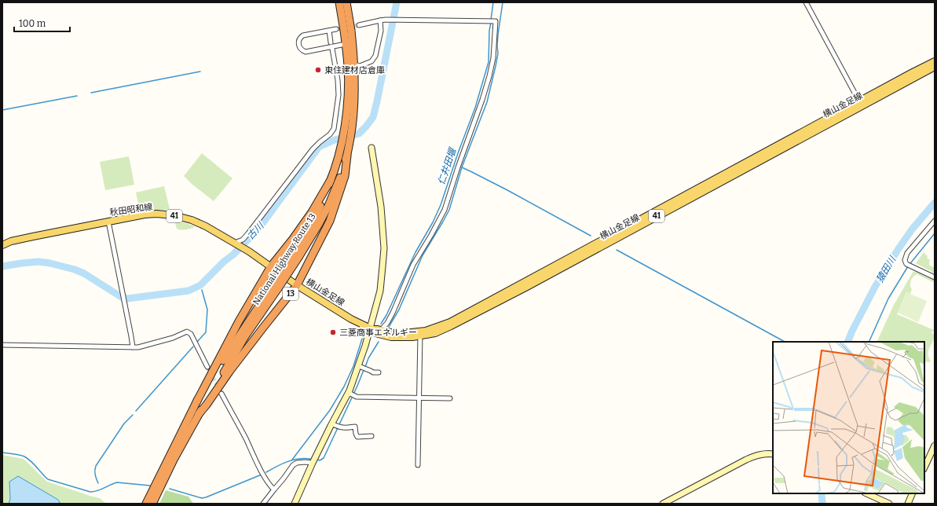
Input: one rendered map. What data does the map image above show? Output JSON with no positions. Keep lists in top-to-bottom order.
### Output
{
  "streets": {
    "highway": ["National Highway Route 13", "13"],
    "main road": ["横山金足線", "秋田昭和線", "41"]
  },
  "crossings": [
    ["横山金足線", "秋田昭和線"],
    ["横山金足線", "13"],
    ["秋田昭和線", "13"],
    ["National Highway Route 13", "13"]
  ],
  "water": ["仁井田堰", "古川", "猿田川"],
  "places": ["東住建材店倉庫", "三菱商事エネルギー"],
  "scale_bar": "100 m"
}
